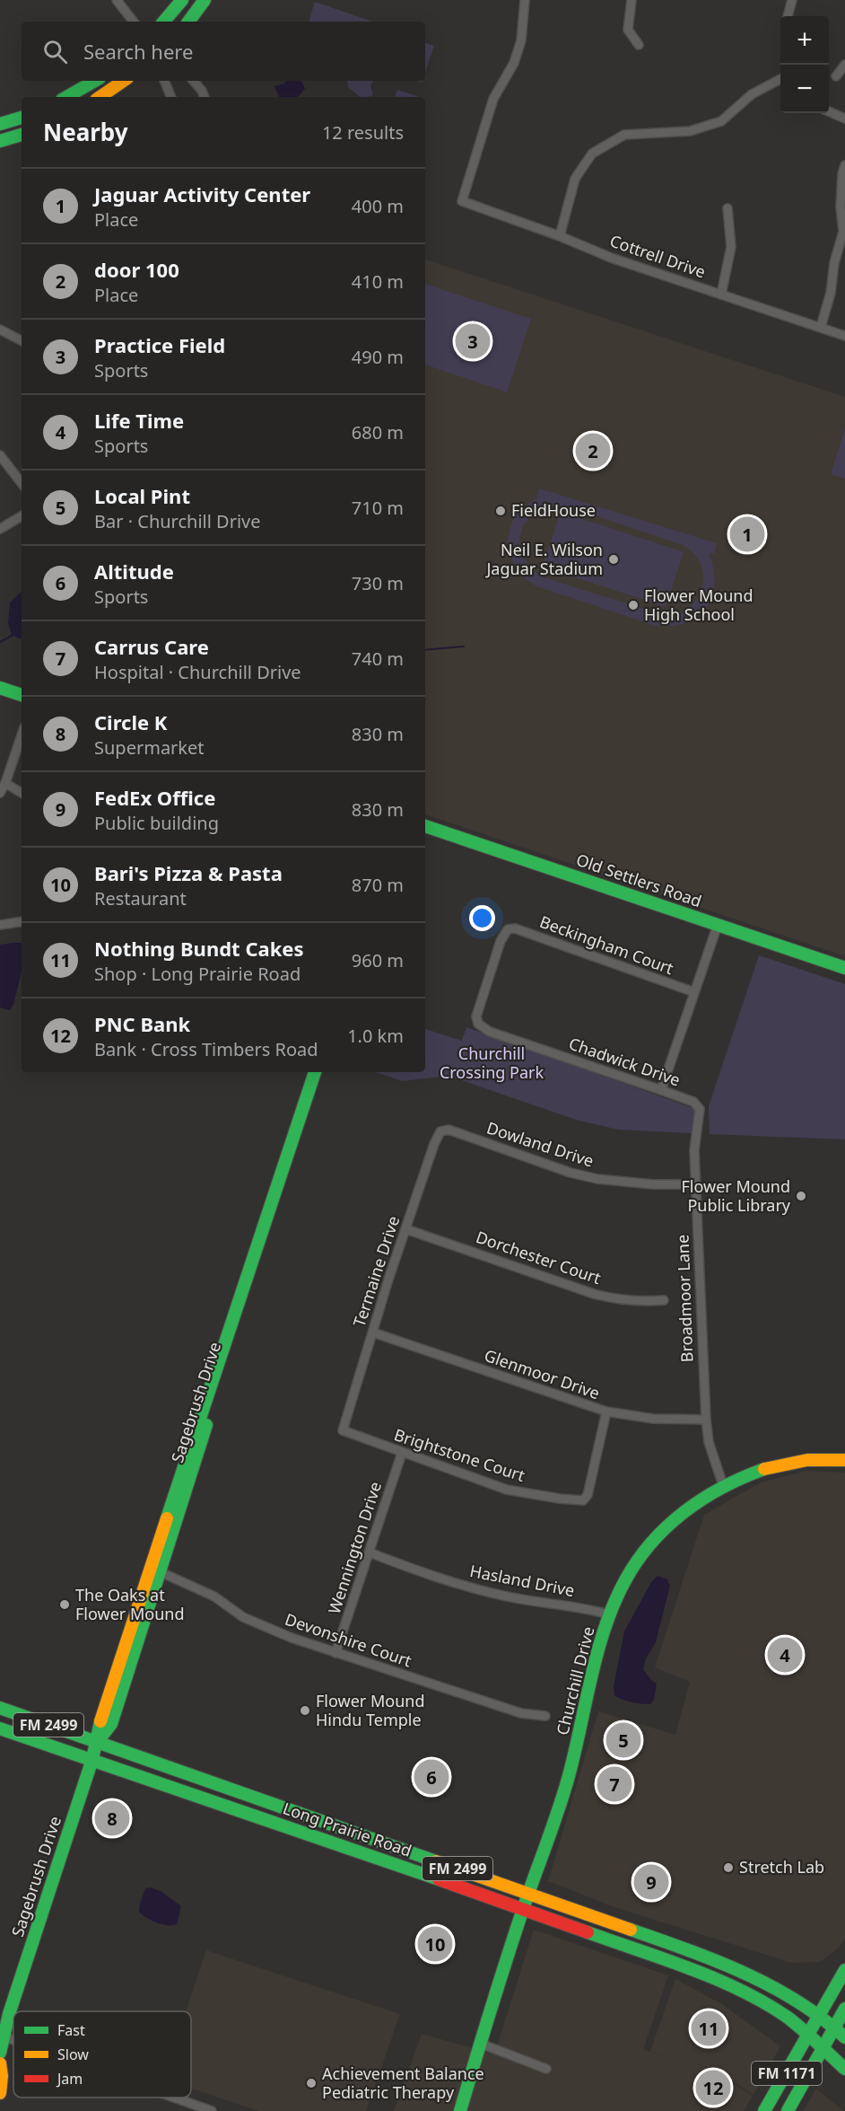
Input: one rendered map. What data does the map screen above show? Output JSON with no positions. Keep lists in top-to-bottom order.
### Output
{
  "streets": {
    "main road": [
      "Old Settlers Road",
      "Sagebrush Drive",
      "Churchill Drive",
      "FM 2499",
      "Long Prairie Road",
      "FM 1171"
    ],
    "street": [
      "Cottrell Drive",
      "Beckingham Court",
      "Chadwick Drive",
      "Dowland Drive",
      "Dorchester Court",
      "Termaine Drive",
      "Broadmoor Lane",
      "Glenmoor Drive",
      "Brightstone Court",
      "Wennington Drive",
      "Hasland Drive",
      "Devonshire Court"
    ]
  },
  "crossings": [
    ["Beckingham Court", "Chadwick Drive"],
    ["Chadwick Drive", "Broadmoor Lane"],
    ["Dowland Drive", "Termaine Drive"],
    ["Dowland Drive", "Broadmoor Lane"],
    ["Dorchester Court", "Termaine Drive"],
    ["Termaine Drive", "Glenmoor Drive"],
    ["Termaine Drive", "Brightstone Court"],
    ["Broadmoor Lane", "Glenmoor Drive"],
    ["Broadmoor Lane", "Churchill Drive"],
    ["Glenmoor Drive", "Brightstone Court"],
    ["Sagebrush Drive", "Devonshire Court"],
    ["Sagebrush Drive", "Long Prairie Road"],
    ["Brightstone Court", "Wennington Drive"],
    ["Wennington Drive", "Hasland Drive"],
    ["Wennington Drive", "Devonshire Court"],
    ["Hasland Drive", "Churchill Drive"],
    ["Churchill Drive", "Long Prairie Road"],
    ["Long Prairie Road", "FM 1171"]
  ],
  "parks": ["Churchill Crossing Park"],
  "places": [
    "FieldHouse",
    "Neil E. Wilson Jaguar Stadium",
    "Flower Mound High School",
    "Flower Mound Public Library",
    "The Oaks at Flower Mound",
    "Flower Mound Hindu Temple",
    "Stretch Lab",
    "Achievement Balance Pediatric Therapy"
  ],
  "legend": ["Fast", "Slow", "Jam"],
  "page": {
    "map_buttons": ["+", "−"],
    "search": "Search here",
    "heading": ["Nearby", "12 results"],
    "list": [
      {
        "mark": "1",
        "name": "Jaguar Activity Center",
        "note": "Place",
        "value": "400 m"
      },
      {
        "mark": "2",
        "name": "door 100",
        "note": "Place",
        "value": "410 m"
      },
      {
        "mark": "3",
        "name": "Practice Field",
        "note": "Sports",
        "value": "490 m"
      },
      {
        "mark": "4",
        "name": "Life Time",
        "note": "Sports",
        "value": "680 m"
      },
      {
        "mark": "5",
        "name": "Local Pint",
        "note": "Bar · Churchill Drive",
        "value": "710 m"
      },
      {
        "mark": "6",
        "name": "Altitude",
        "note": "Sports",
        "value": "730 m"
      },
      {
        "mark": "7",
        "name": "Carrus Care",
        "note": "Hospital · Churchill Drive",
        "value": "740 m"
      },
      {
        "mark": "8",
        "name": "Circle K",
        "note": "Supermarket",
        "value": "830 m"
      },
      {
        "mark": "9",
        "name": "FedEx Office",
        "note": "Public building",
        "value": "830 m"
      },
      {
        "mark": "10",
        "name": "Bari's Pizza & Pasta",
        "note": "Restaurant",
        "value": "870 m"
      },
      {
        "mark": "11",
        "name": "Nothing Bundt Cakes",
        "note": "Shop · Long Prairie Road",
        "value": "960 m"
      },
      {
        "mark": "12",
        "name": "PNC Bank",
        "note": "Bank · Cross Timbers Road",
        "value": "1.0 km"
      }
    ],
    "pins": [
      "3",
      "2",
      "1",
      "4",
      "5",
      "6",
      "7",
      "8",
      "9",
      "10",
      "11",
      "12"
    ]
  }
}
